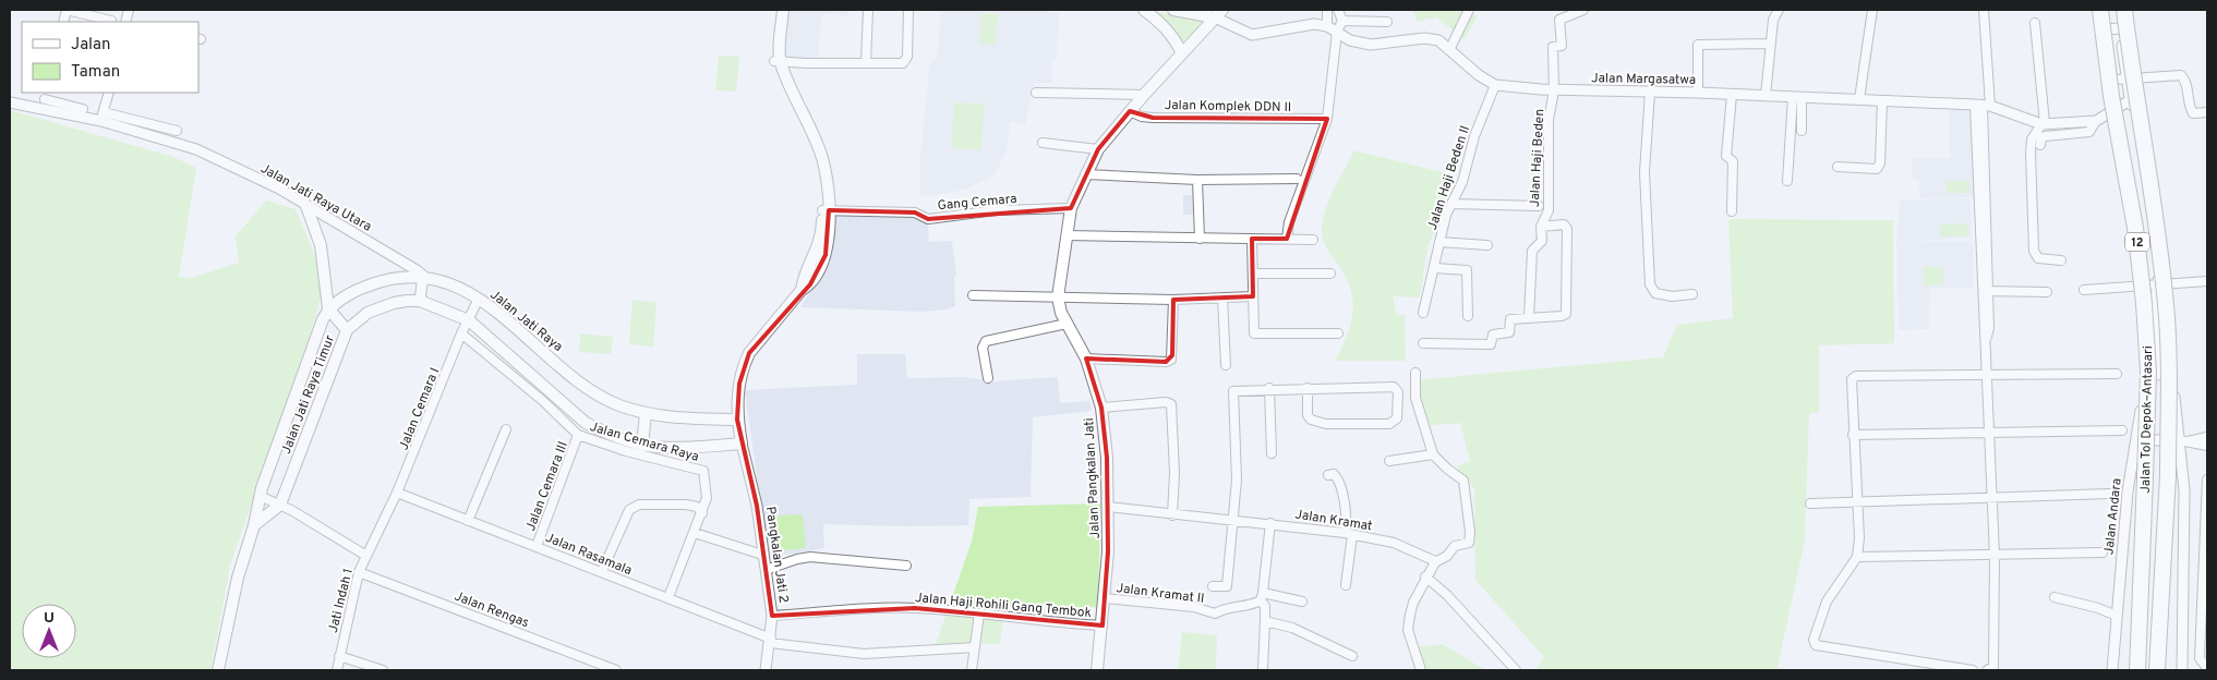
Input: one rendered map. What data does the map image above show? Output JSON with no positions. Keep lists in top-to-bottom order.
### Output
{
  "streets": {
    "highway": ["12", "Jalan Tol Depok–Antasari"],
    "main road": [
      "Jalan Margasatwa",
      "Jalan Jati Raya",
      "Jalan Jati Raya Timur",
      "Jalan Pangkalan Jati"
    ],
    "street": [
      "Jalan Komplek DDN II",
      "Jalan Haji Beden",
      "Jalan Haji Beden II",
      "Jalan Jati Raya Utara",
      "Gang Cemara",
      "Jalan Cemara I",
      "Jalan Cemara Raya",
      "Jalan Cemara III",
      "Jalan Andara",
      "Jalan Kramat",
      "Jalan Rasamala",
      "Pangkalan Jati 2",
      "Jalan Kramat II",
      "Jati Indah 1",
      "Jalan Haji Rohili Gang Tembok",
      "Jalan Rengas"
    ]
  },
  "crossings": [
    ["Jalan Margasatwa", "Jalan Haji Beden"],
    ["Jalan Margasatwa", "Jalan Haji Beden II"],
    ["Jalan Margasatwa", "Jalan Pangkalan Jati"],
    ["Jalan Komplek DDN II", "Jalan Pangkalan Jati"],
    ["Jalan Jati Raya Utara", "Jalan Jati Raya"],
    ["Gang Cemara", "Jalan Pangkalan Jati"],
    ["Jalan Jati Raya Timur", "Pangkalan Jati 2"],
    ["Jalan Cemara I", "Jalan Cemara Raya"],
    ["Jalan Cemara I", "Jalan Rasamala"],
    ["Jalan Cemara I", "Jati Indah 1"],
    ["Jalan Cemara Raya", "Jalan Cemara III"],
    ["Jalan Cemara Raya", "Jalan Rasamala"],
    ["Jalan Pangkalan Jati", "Jalan Kramat"],
    ["Jalan Pangkalan Jati", "Jalan Kramat II"],
    ["Jalan Pangkalan Jati", "Jalan Haji Rohili Gang Tembok"],
    ["Jalan Cemara III", "Jalan Rasamala"],
    ["Jalan Rasamala", "Pangkalan Jati 2"],
    ["Jalan Rasamala", "Jati Indah 1"],
    ["Pangkalan Jati 2", "Jalan Haji Rohili Gang Tembok"],
    ["Jati Indah 1", "Jalan Rengas"]
  ],
  "legend": ["Jalan", "Taman"],
  "north": "top"
}
